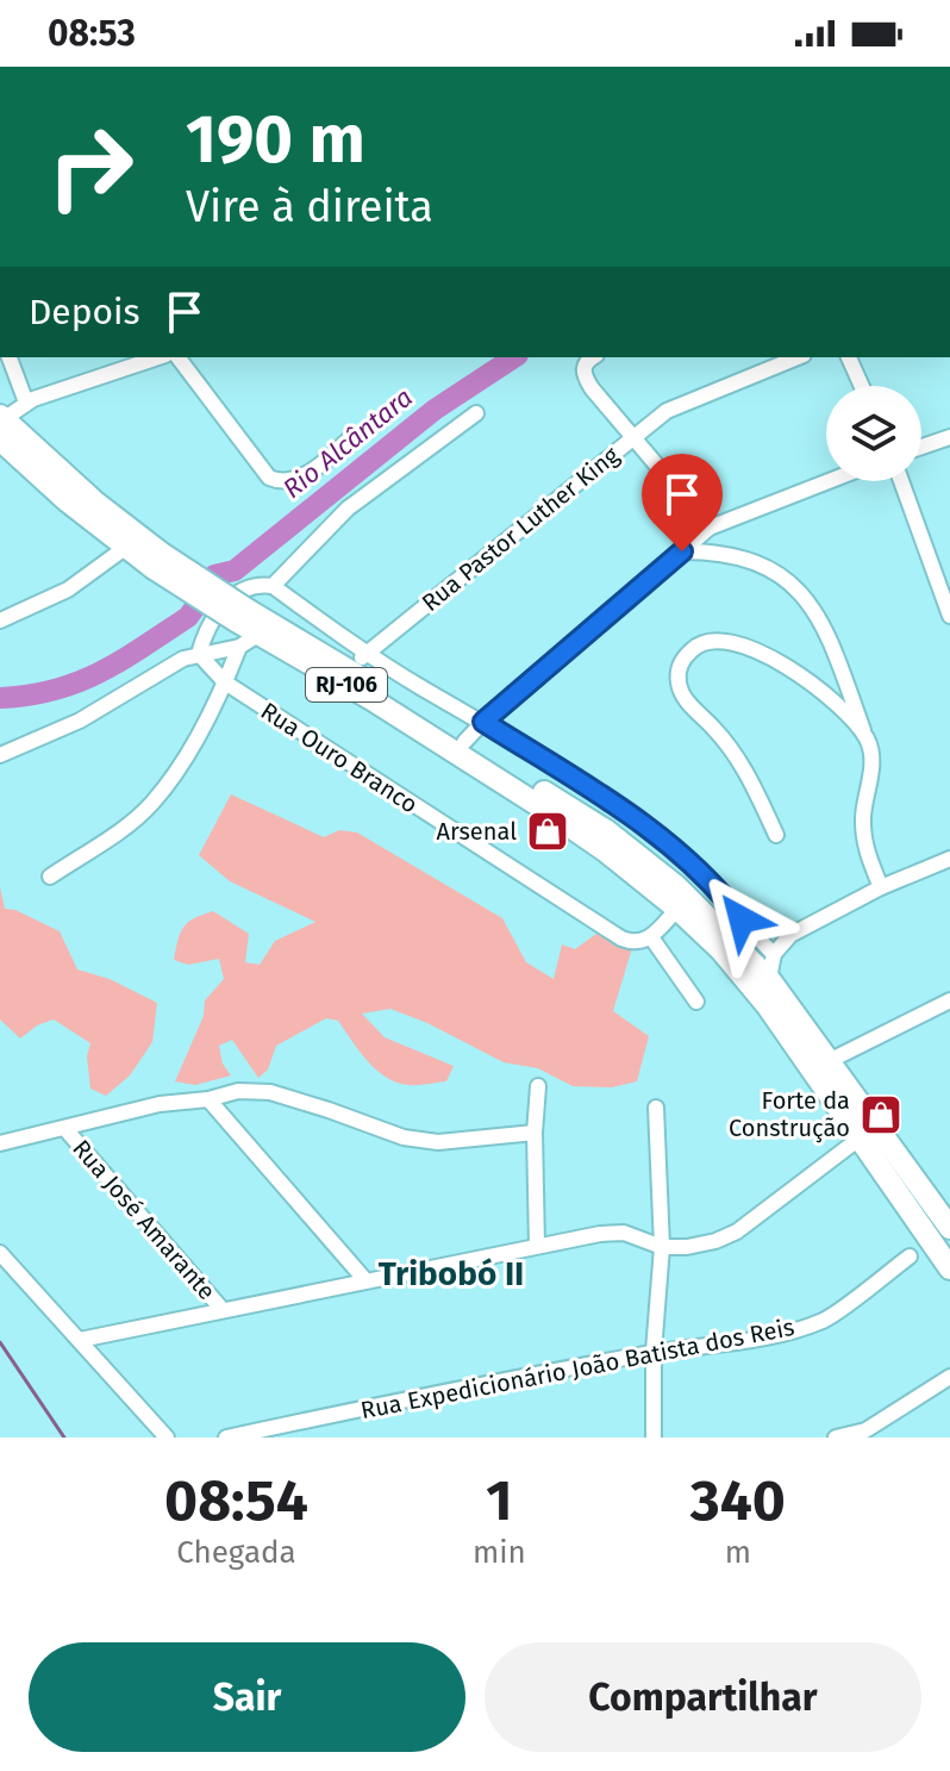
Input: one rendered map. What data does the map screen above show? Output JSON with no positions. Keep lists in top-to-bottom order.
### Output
{
  "streets": {
    "highway": ["RJ-106"],
    "street": [
      "Rua Pastor Luther King",
      "Rua Ouro Branco",
      "Rua José Amarante",
      "Rua Expedicionário João Batista dos Reis"
    ]
  },
  "crossings": [
    ["Rua Pastor Luther King", "RJ-106"]
  ],
  "districts": ["Tribobó II"],
  "water": ["Rio Alcântara"],
  "places": {
    "shop": ["Arsenal", "Forte da Construção"]
  },
  "page": {
    "status": "08:53",
    "turn": ["190 m", "Vire à direita"],
    "then": "Depois",
    "eta": [
      "08:54",
      "Chegada",
      "1",
      "min",
      "340",
      "m"
    ],
    "buttons": ["Sair", "Compartilhar"]
  }
}
